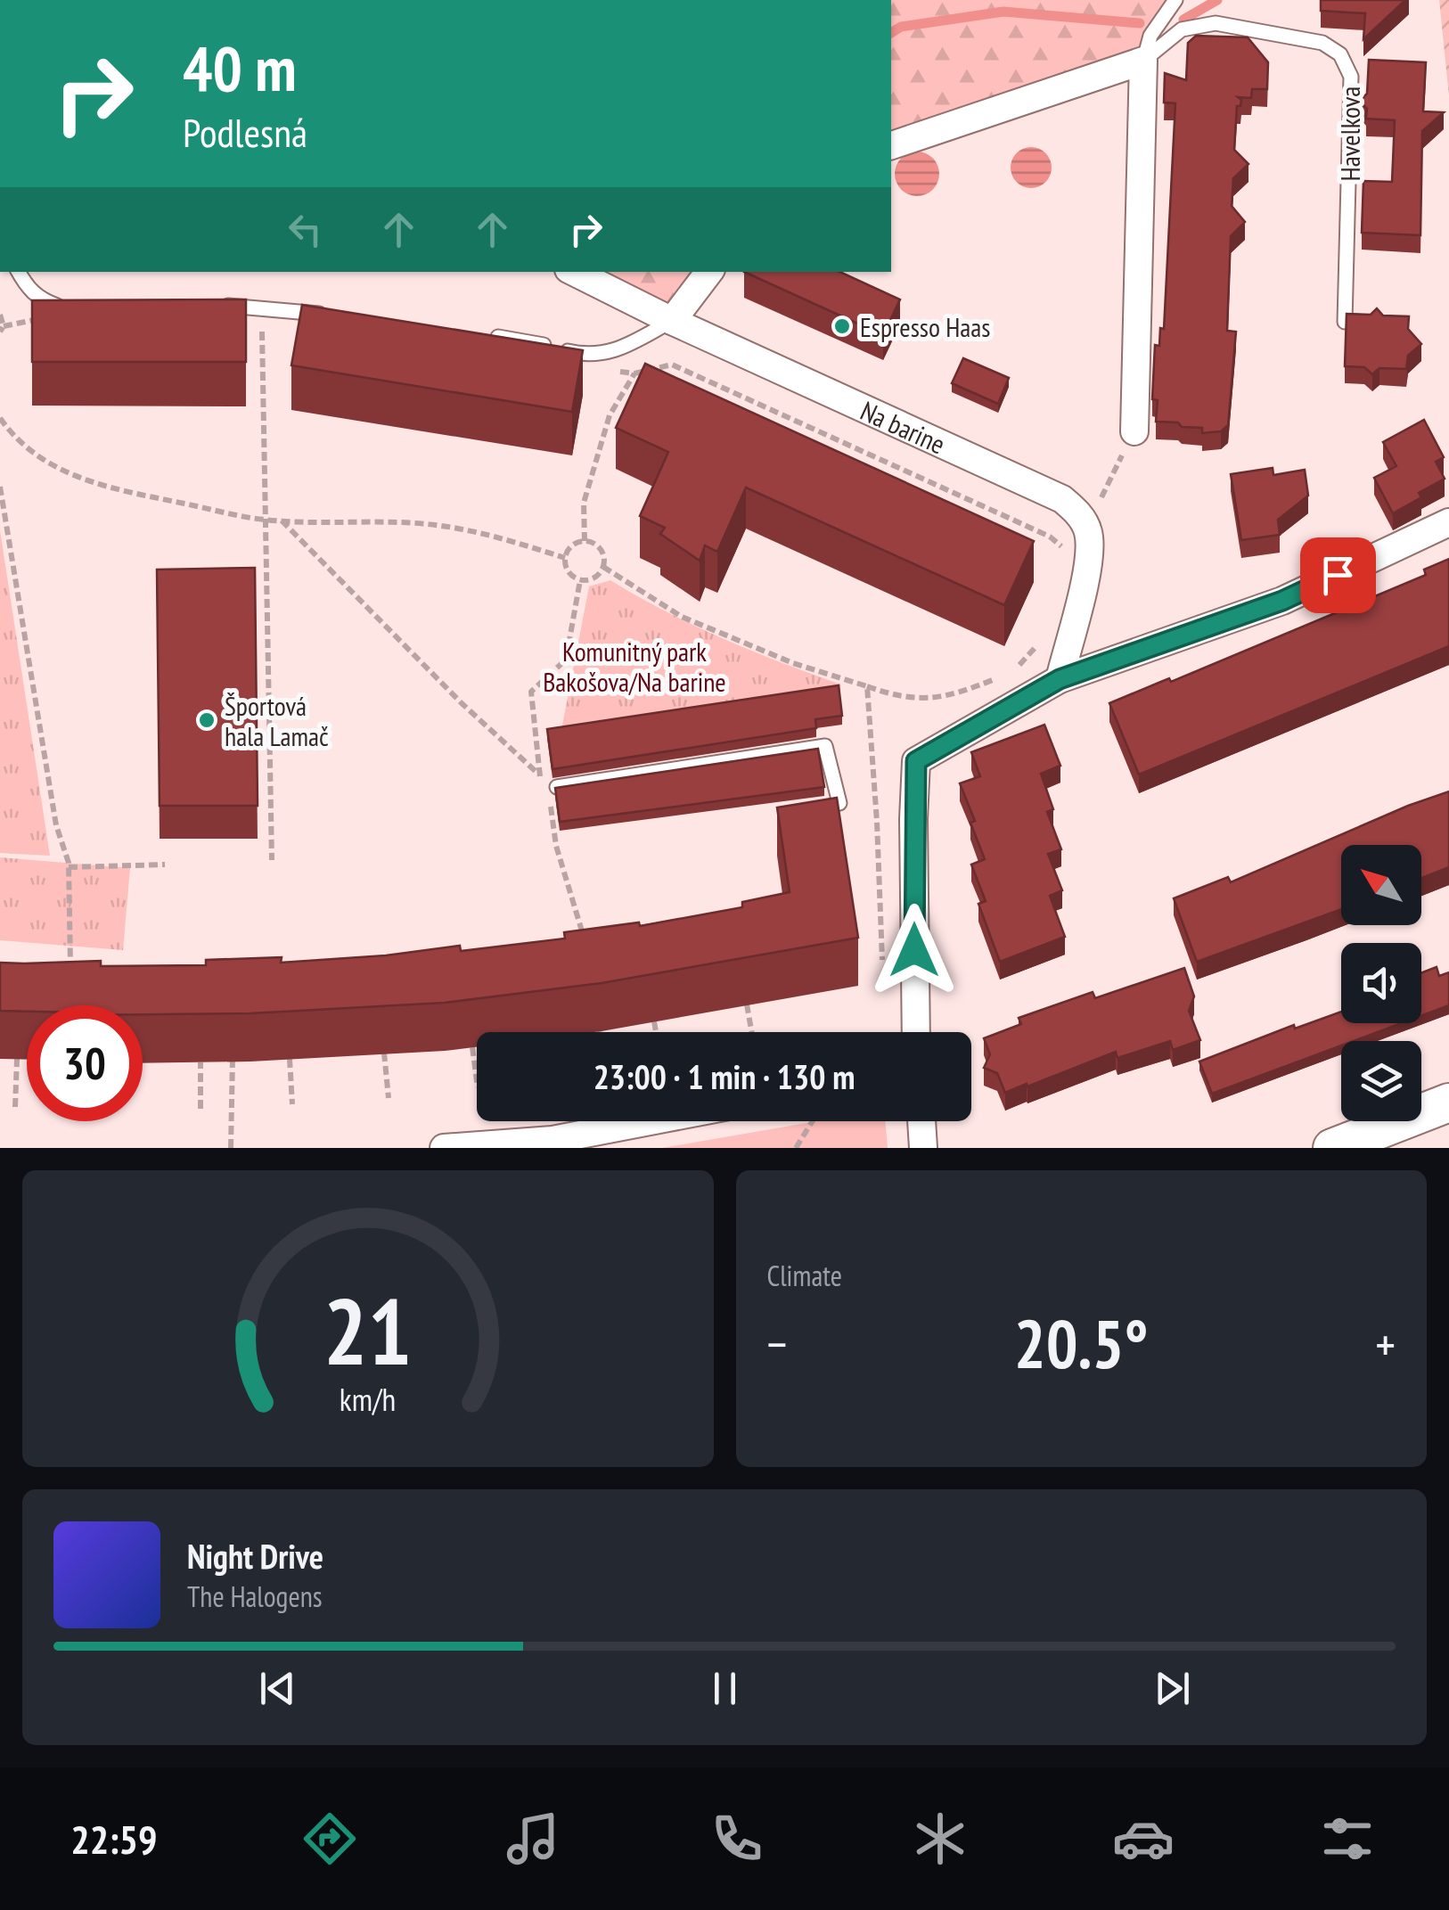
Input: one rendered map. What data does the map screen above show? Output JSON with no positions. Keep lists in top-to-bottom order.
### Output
{
  "streets": {
    "street": ["Na barine"],
    "lane": ["Havelkova"]
  },
  "parks": ["Komunitný park Bakošova/Na barine"],
  "places": ["Espresso Haas", "Športová hala Lamač"],
  "north": "top left",
  "page": {
    "turn": ["40 m", "Podlesná"],
    "limit": "30",
    "trip": "23:00 · 1 min · 130 m",
    "tile": "Climate",
    "heat": ["−", "20.5°", "+"],
    "song": ["Night Drive", "The Halogens"],
    "tabs": "22:59",
    "gauge": ["21", "km/h"]
  }
}
